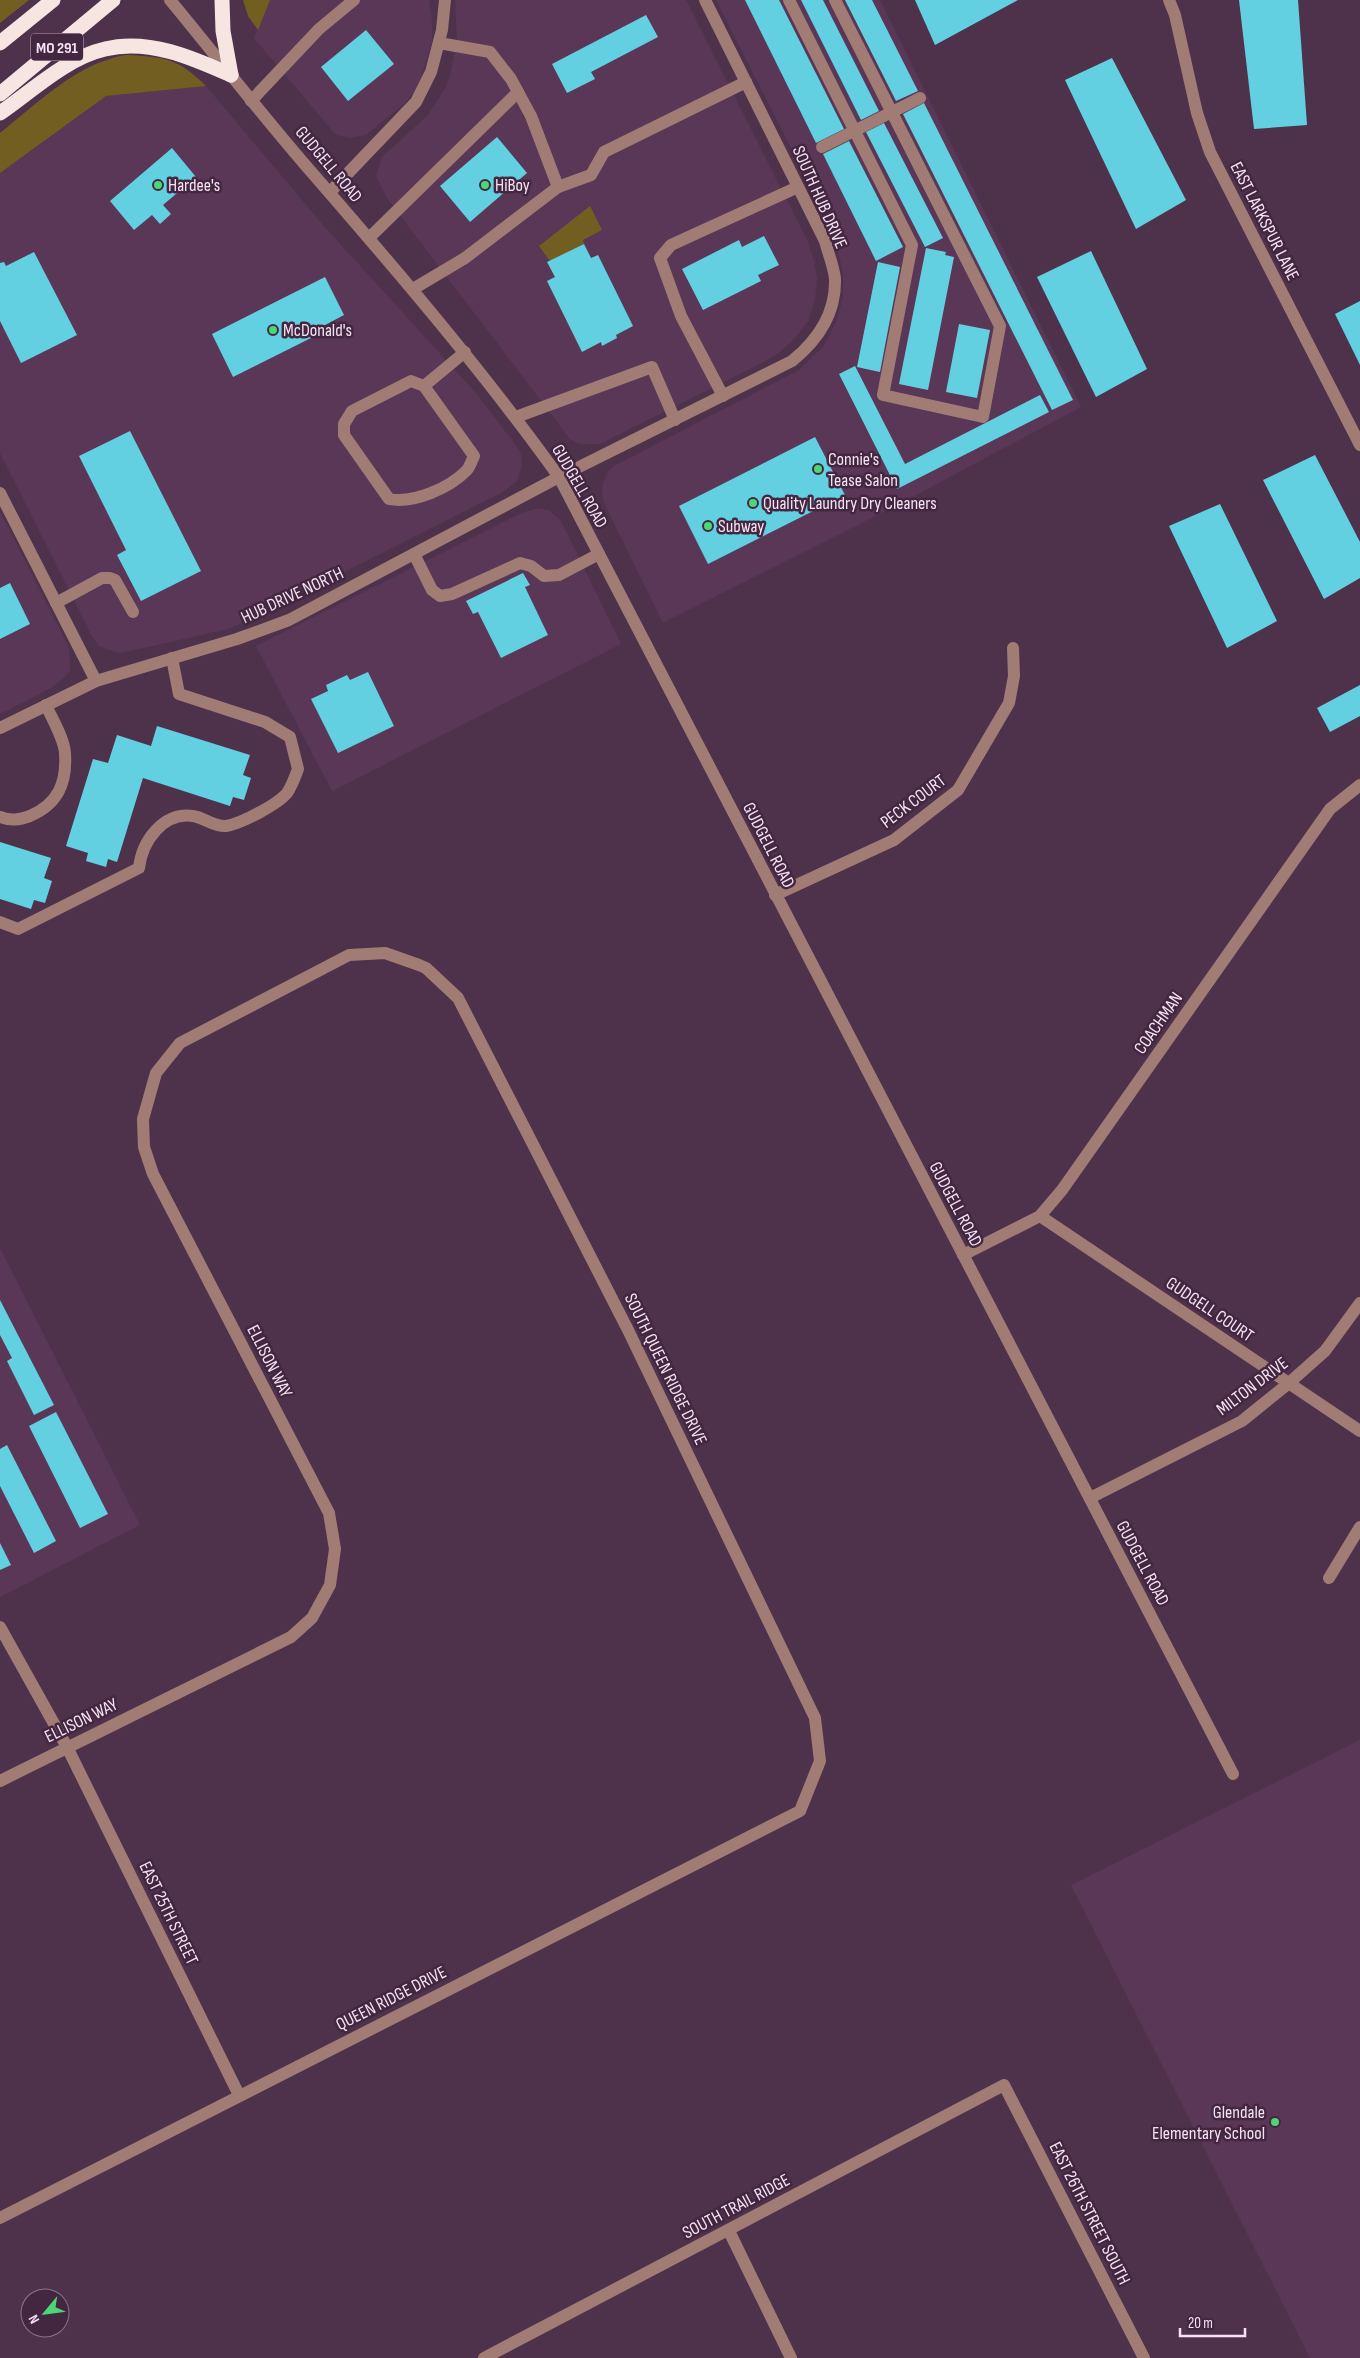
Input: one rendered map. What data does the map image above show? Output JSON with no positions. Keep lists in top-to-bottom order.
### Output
{
  "streets": {
    "highway": ["MO 291"],
    "street": [
      "GUDGELL ROAD",
      "SOUTH HUB DRIVE",
      "EAST LARKSPUR LANE",
      "HUB DRIVE NORTH",
      "PECK COURT",
      "COACHMAN",
      "GUDGELL COURT",
      "ELLISON WAY",
      "SOUTH QUEEN RIDGE DRIVE",
      "MILTON DRIVE",
      "EAST 25TH STREET",
      "QUEEN RIDGE DRIVE",
      "SOUTH TRAIL RIDGE",
      "EAST 26TH STREET SOUTH"
    ]
  },
  "crossings": [
    ["GUDGELL ROAD", "SOUTH HUB DRIVE"],
    ["GUDGELL ROAD", "HUB DRIVE NORTH"],
    ["GUDGELL ROAD", "PECK COURT"],
    ["GUDGELL ROAD", "COACHMAN"],
    ["GUDGELL ROAD", "MILTON DRIVE"],
    ["SOUTH HUB DRIVE", "HUB DRIVE NORTH"],
    ["COACHMAN", "GUDGELL COURT"],
    ["GUDGELL COURT", "MILTON DRIVE"],
    ["ELLISON WAY", "SOUTH QUEEN RIDGE DRIVE"],
    ["ELLISON WAY", "EAST 25TH STREET"],
    ["SOUTH QUEEN RIDGE DRIVE", "QUEEN RIDGE DRIVE"],
    ["EAST 25TH STREET", "QUEEN RIDGE DRIVE"],
    ["SOUTH TRAIL RIDGE", "EAST 26TH STREET SOUTH"]
  ],
  "places": [
    "Hardee's",
    "HiBoy",
    "McDonald's",
    "Connie's Tease Salon",
    "Quality Laundry Dry Cleaners",
    "Subway",
    "Glendale Elementary School"
  ],
  "scale_bar": "20 m",
  "north": "bottom left"
}
